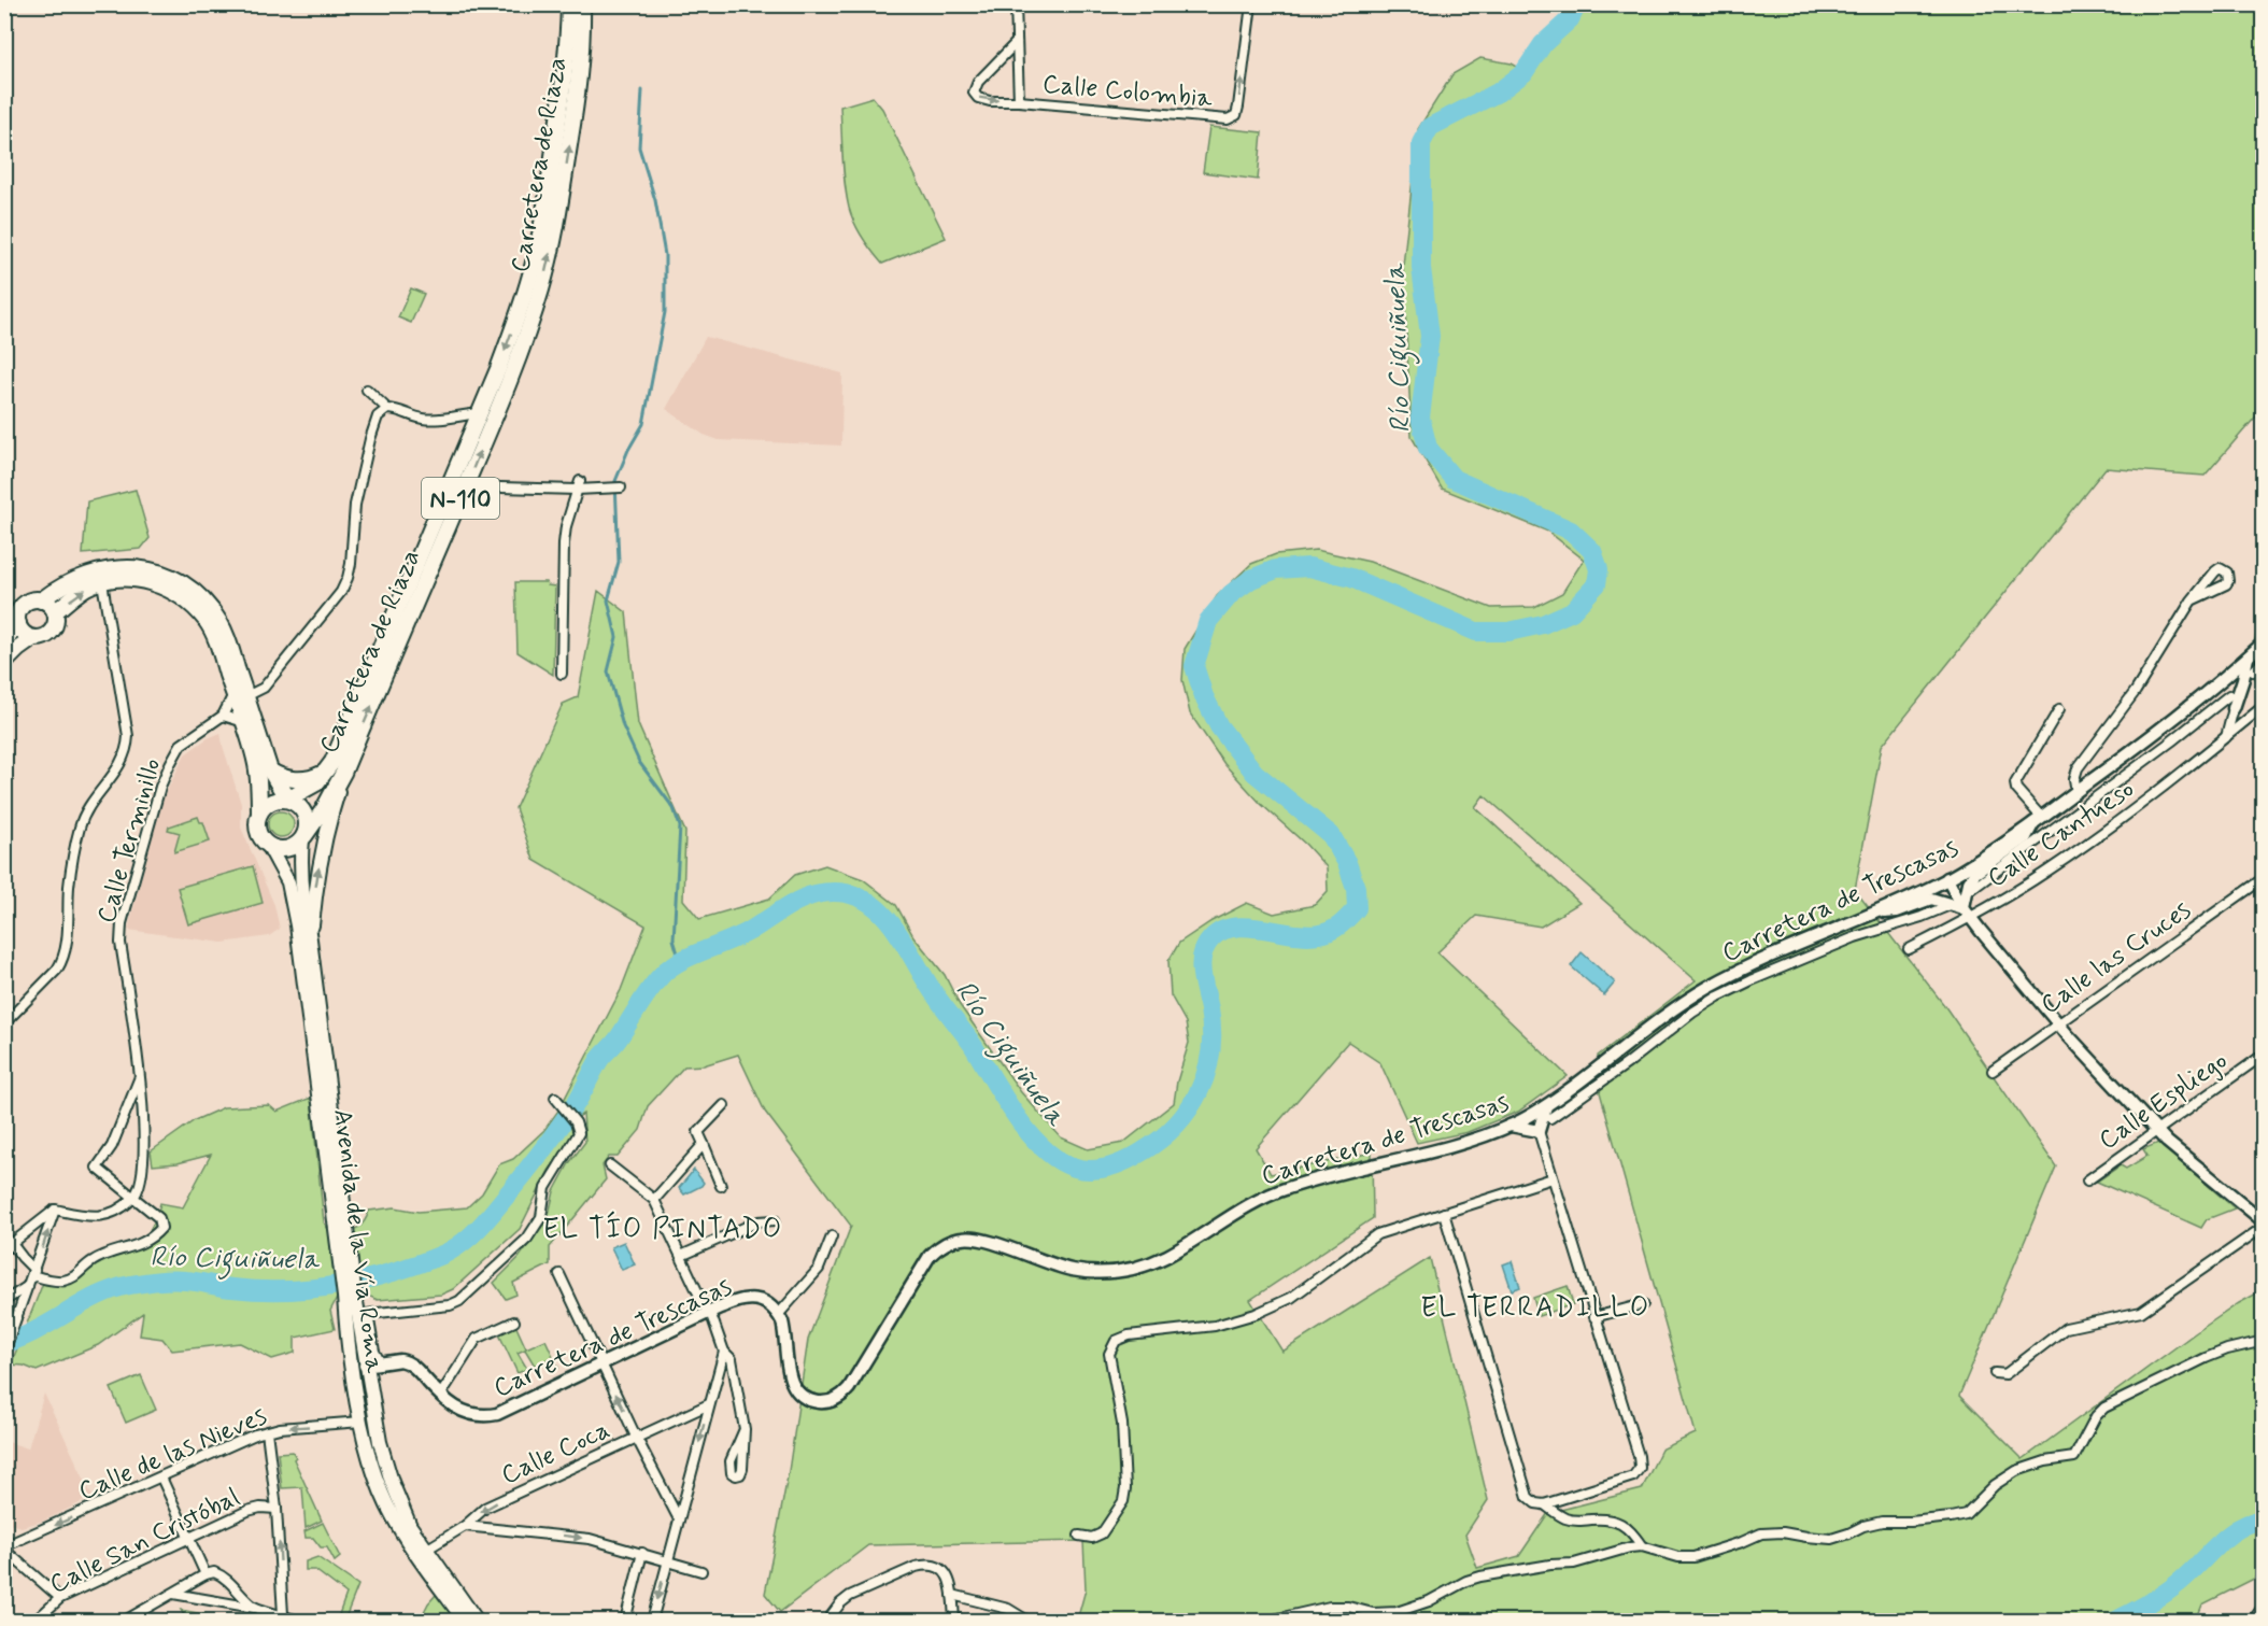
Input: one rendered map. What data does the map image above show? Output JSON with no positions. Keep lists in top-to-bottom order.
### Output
{
  "streets": {
    "highway": ["Carretera de Riaza", "N-110"],
    "main road": ["Avenida de la Vía Roma"],
    "street": [
      "Calle Colombia",
      "Calle Cantueso",
      "Calle Terminillo",
      "Carretera de Trescasas",
      "Calle las Cruces",
      "Calle Espliego",
      "Calle Coca",
      "Calle de las Nieves",
      "Calle San Cristóbal"
    ]
  },
  "crossings": [
    ["Carretera de Riaza", "N-110"],
    ["Carretera de Riaza", "Avenida de la Vía Roma"],
    ["Carretera de Trescasas", "Avenida de la Vía Roma"],
    ["Avenida de la Vía Roma", "Calle Coca"],
    ["Avenida de la Vía Roma", "Calle de las Nieves"]
  ],
  "one_way": ["Calle Coca", "Calle de las Nieves"],
  "districts": ["EL TÍO PINTADO", "EL TERRADILLO"],
  "water": ["Río Ciguiñuela"]
}
